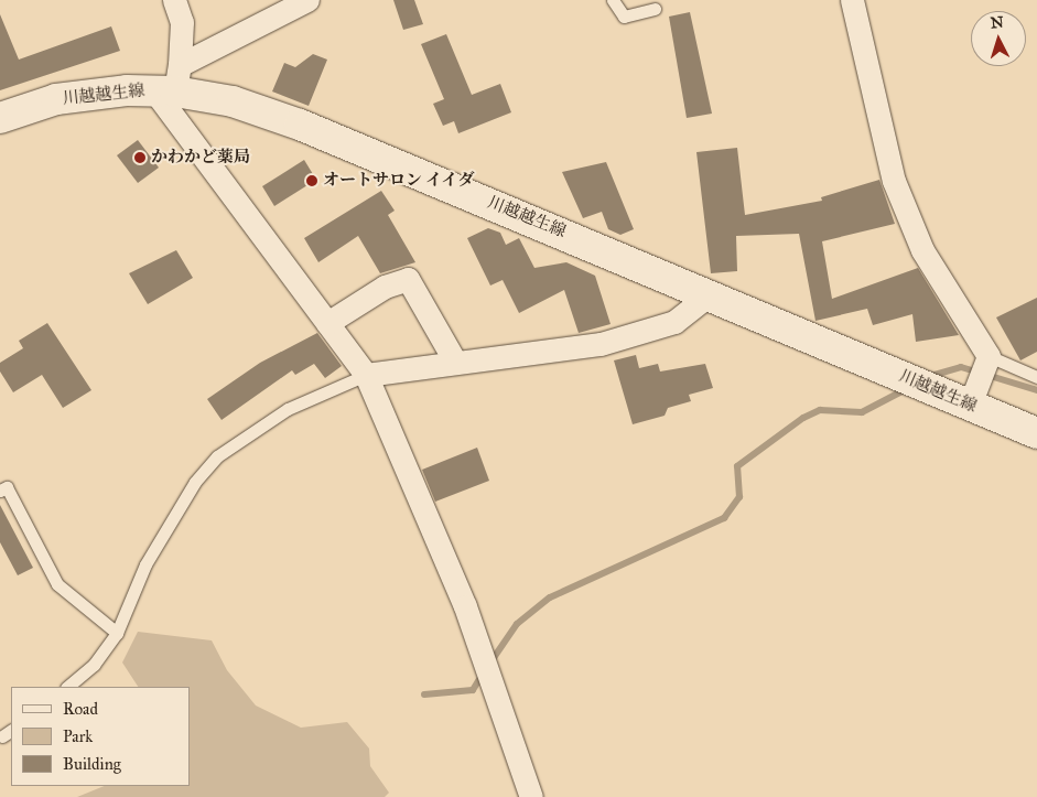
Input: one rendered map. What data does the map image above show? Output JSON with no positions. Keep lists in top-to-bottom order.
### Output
{
  "streets": {
    "main road": ["川越越生線"]
  },
  "places": ["かわかど薬局", "オートサロン イイダ"],
  "legend": ["Road", "Park", "Building"],
  "north": "top"
}
